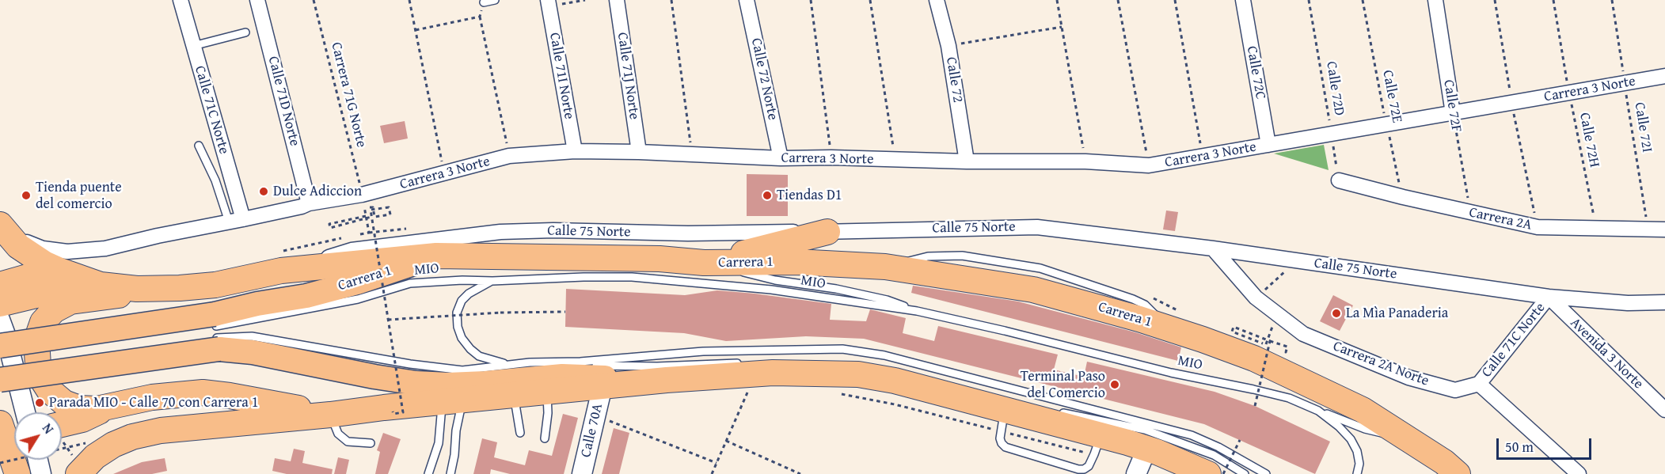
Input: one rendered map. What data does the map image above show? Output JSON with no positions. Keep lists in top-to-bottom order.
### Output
{
  "streets": {
    "highway": ["Carrera 1"],
    "street": [
      "Calle 72C",
      "Calle 71I Norte",
      "Calle 71J Norte",
      "Calle 72 Norte",
      "Calle 72",
      "Carrera 3 Norte",
      "Calle 71D Norte",
      "Calle 72F",
      "Calle 71C Norte",
      "Carrera 2A",
      "Calle 75 Norte",
      "Avenida 3 Norte",
      "Carrera 2A Norte",
      "Calle 70A"
    ],
    "lane": ["MIO"],
    "path": [
      "Calle 72D",
      "Carrera 71G Norte",
      "Calle 72E",
      "Calle 72I",
      "Calle 72H"
    ]
  },
  "crossings": [
    ["Calle 72C", "Carrera 3 Norte"],
    ["Calle 71I Norte", "Carrera 3 Norte"],
    ["Calle 71J Norte", "Carrera 3 Norte"],
    ["Calle 72 Norte", "Carrera 3 Norte"],
    ["Calle 72", "Carrera 3 Norte"],
    ["Calle 72D", "Carrera 3 Norte"],
    ["Calle 72D", "Carrera 2A"],
    ["Carrera 3 Norte", "Carrera 71G Norte"],
    ["Carrera 3 Norte", "Calle 72E"],
    ["Carrera 3 Norte", "Calle 71D Norte"],
    ["Carrera 3 Norte", "Calle 72F"],
    ["Carrera 3 Norte", "Calle 71C Norte"],
    ["Carrera 3 Norte", "Calle 72I"],
    ["Carrera 3 Norte", "Calle 72H"],
    ["Calle 72E", "Carrera 2A"],
    ["Calle 72F", "Carrera 2A"],
    ["Calle 71C Norte", "Calle 75 Norte"],
    ["Calle 71C Norte", "Avenida 3 Norte"],
    ["Calle 71C Norte", "Carrera 2A Norte"],
    ["Calle 72I", "Carrera 2A"],
    ["Calle 72H", "Carrera 2A"],
    ["Calle 75 Norte", "Avenida 3 Norte"],
    ["Calle 75 Norte", "Carrera 2A Norte"],
    ["Carrera 1", "MIO"]
  ],
  "places": [
    "Dulce Adiccion",
    "Tienda puente del comercio",
    "Tiendas D1",
    "La Mìa Panaderia",
    "Terminal Paso del Comercio",
    "Parada MIO - Calle 70 con Carrera 1"
  ],
  "scale_bar": "50 m",
  "north": "top right"
}
